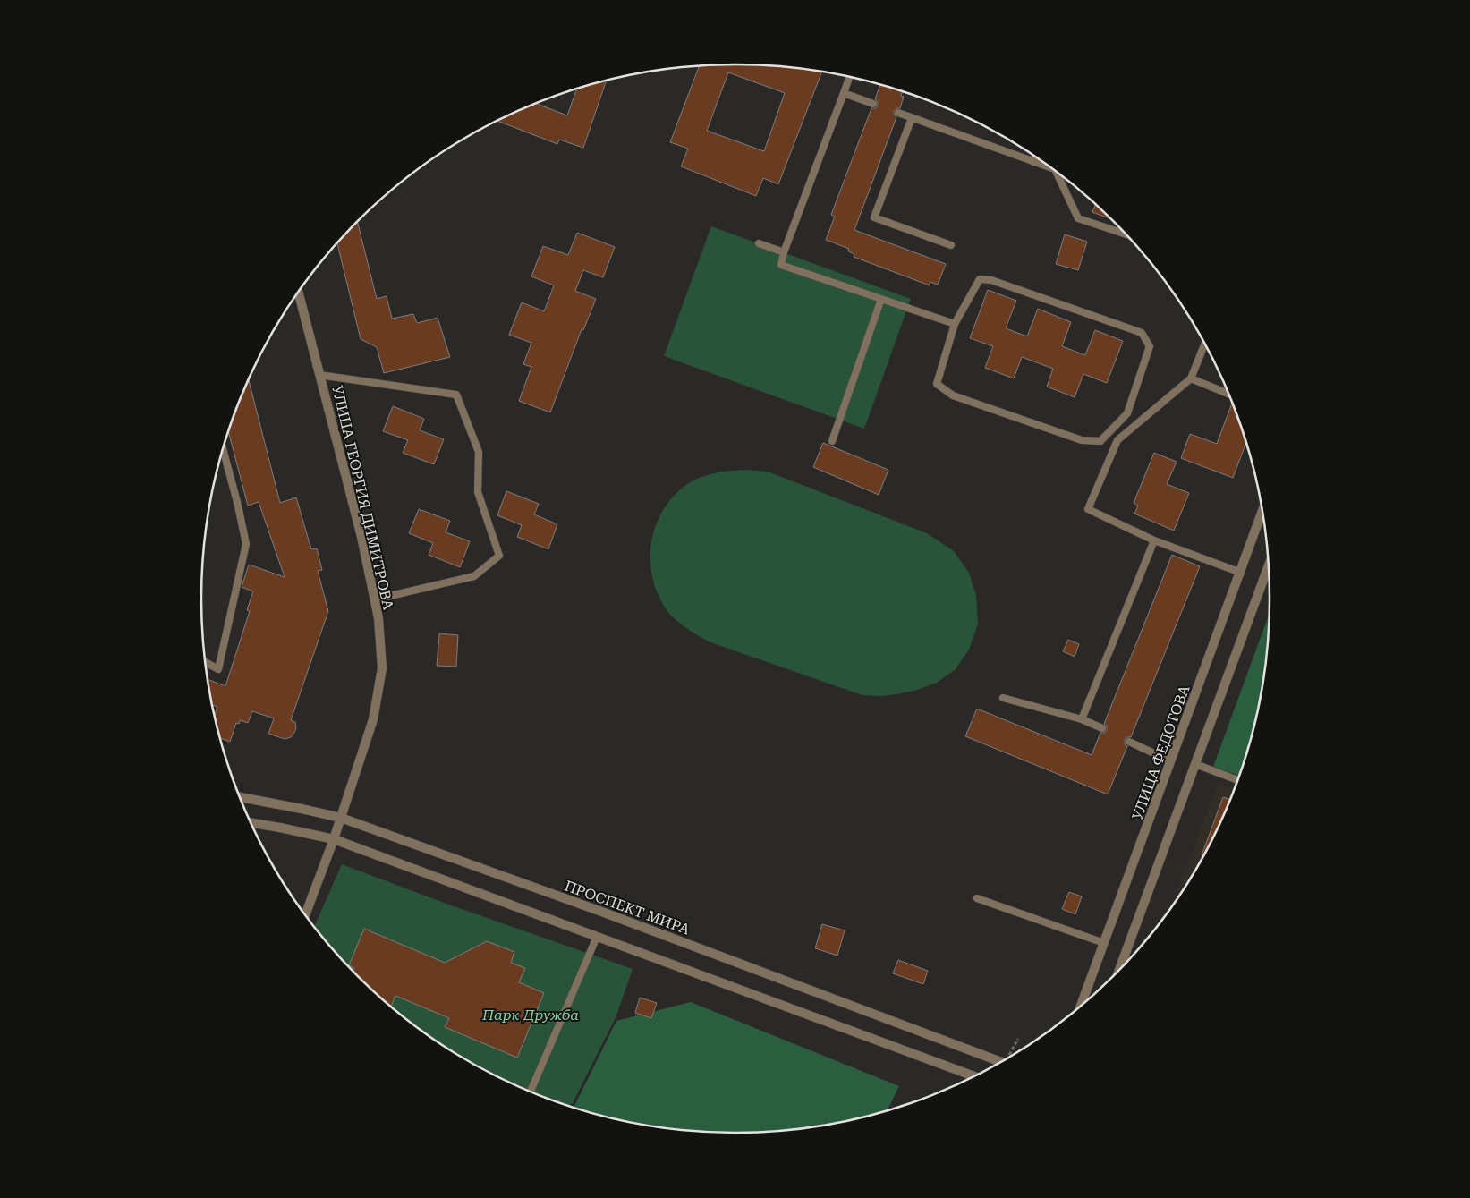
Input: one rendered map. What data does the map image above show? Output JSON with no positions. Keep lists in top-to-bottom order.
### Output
{
  "streets": {
    "street": ["УЛИЦА ГЕОРГИЯ ДИМИТРОВА", "УЛИЦА ФЕДОТОВА", "ПРОСПЕКТ МИРА"]
  },
  "crossings": [
    ["УЛИЦА ГЕОРГИЯ ДИМИТРОВА", "ПРОСПЕКТ МИРА"]
  ],
  "parks": ["Парк Дружба"]
}
